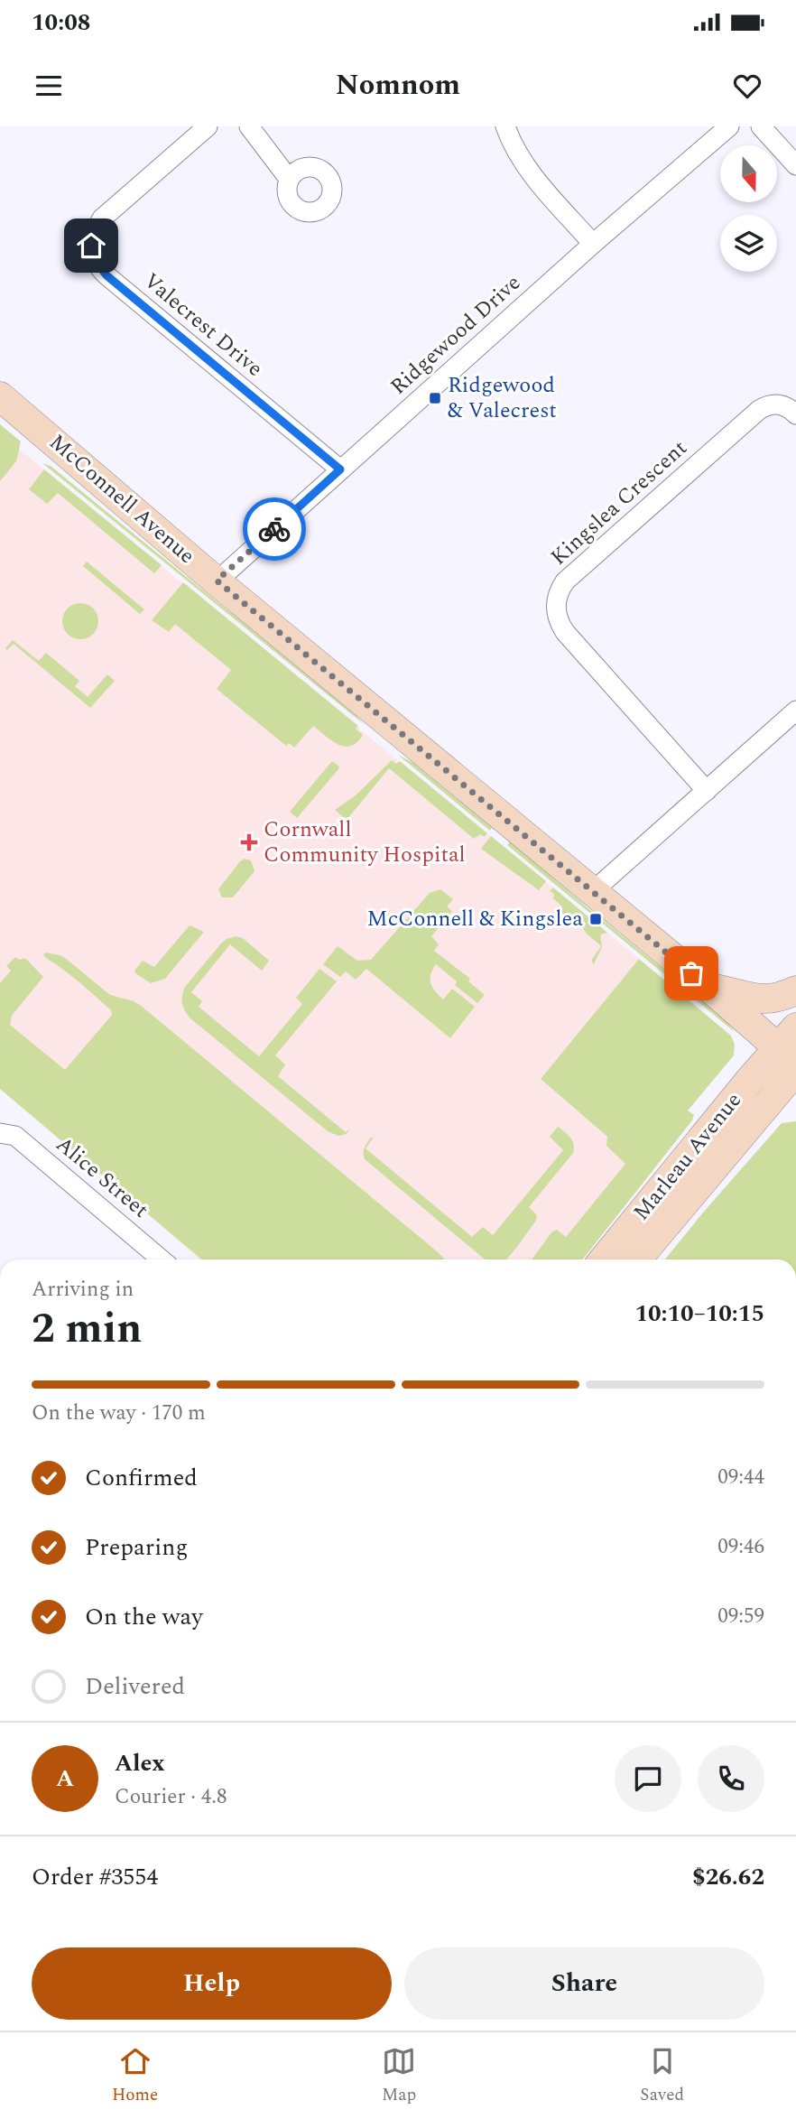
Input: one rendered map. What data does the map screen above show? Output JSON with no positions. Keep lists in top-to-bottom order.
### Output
{
  "streets": {
    "main road": ["McConnell Avenue", "Marleau Avenue"],
    "street": [
      "Valecrest Drive",
      "Ridgewood Drive",
      "Kingslea Crescent",
      "Alice Street"
    ]
  },
  "crossings": [
    ["Valecrest Drive", "Ridgewood Drive"],
    ["Ridgewood Drive", "McConnell Avenue"],
    ["McConnell Avenue", "Marleau Avenue"]
  ],
  "places": {
    "transit": ["Ridgewood & Valecrest", "McConnell & Kingslea"],
    "health": ["Cornwall Community Hospital"]
  },
  "north": "bottom",
  "page": {
    "status": "10:08",
    "header": "Nomnom",
    "heading": ["2 min", "Arriving in", "10:10–10:15"],
    "panel": [
      "Alex",
      "Courier · 4.8",
      "Order #3554",
      "$26.62"
    ],
    "bar": "On the way · 170 m",
    "list": [
      ["Confirmed", "09:44"],
      ["Preparing", "09:46"],
      ["On the way", "09:59"],
      "Delivered"
    ],
    "round": "A",
    "buttons": ["Help", "Share"],
    "tabs": ["Home", "Map", "Saved"]
  }
}
